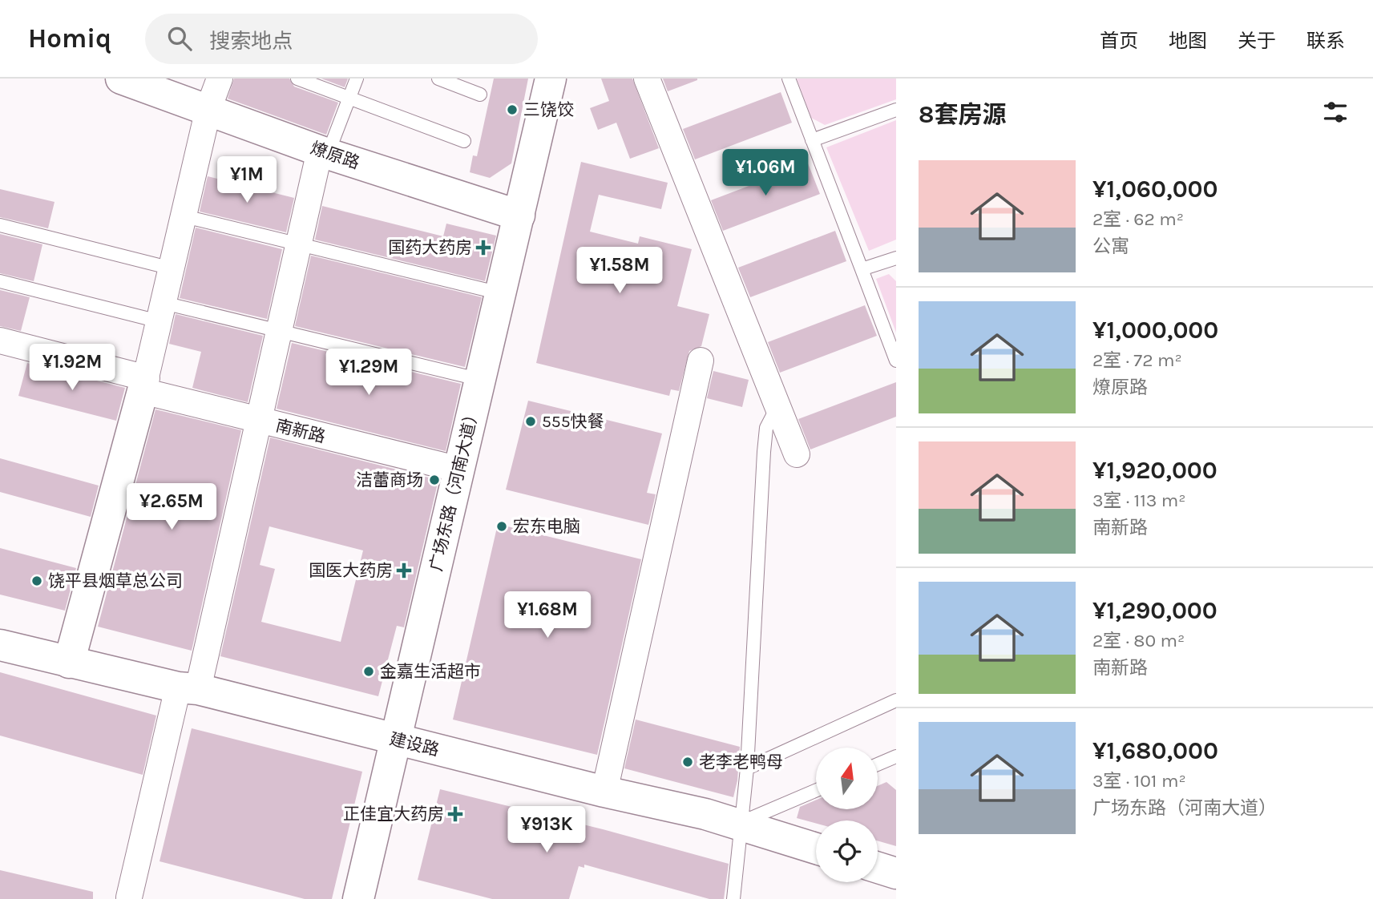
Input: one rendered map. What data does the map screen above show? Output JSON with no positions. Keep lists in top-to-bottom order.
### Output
{
  "streets": {
    "main road": ["燎原路", "广场东路（河南大道）", "建设路"],
    "street": ["南新路"]
  },
  "crossings": [
    ["燎原路", "广场东路（河南大道）"],
    ["南新路", "广场东路（河南大道）"],
    ["广场东路（河南大道）", "建设路"]
  ],
  "places": {
    "other": [
      "三饶饺",
      "555快餐",
      "洁蕾商场",
      "宏东电脑",
      "饶平县烟草总公司",
      "金嘉生活超市",
      "老李老鸭母"
    ],
    "health": ["国药大药房", "国医大药房", "正佳宜大药房"]
  },
  "north": "top",
  "page": {
    "header": "Homiq",
    "search": "搜索地点",
    "nav": [
      "首页",
      "地图",
      "关于",
      "联系"
    ],
    "heading": "8套房源",
    "list": [
      {
        "name": "¥1,060,000",
        "note": "2室 · 62 m² · 公寓"
      },
      {
        "name": "¥1,000,000",
        "note": "2室 · 72 m² · 燎原路"
      },
      {
        "name": "¥1,920,000",
        "note": "3室 · 113 m² · 南新路"
      },
      {
        "name": "¥1,290,000",
        "note": "2室 · 80 m² · 南新路"
      },
      {
        "name": "¥1,680,000",
        "note": "3室 · 101 m² · 广场东路（河南大道）"
      }
    ],
    "price": [
      "¥1.06M",
      "¥1M",
      "¥1.58M",
      "¥1.92M",
      "¥1.29M",
      "¥2.65M",
      "¥1.68M",
      "¥913K"
    ]
  }
}
